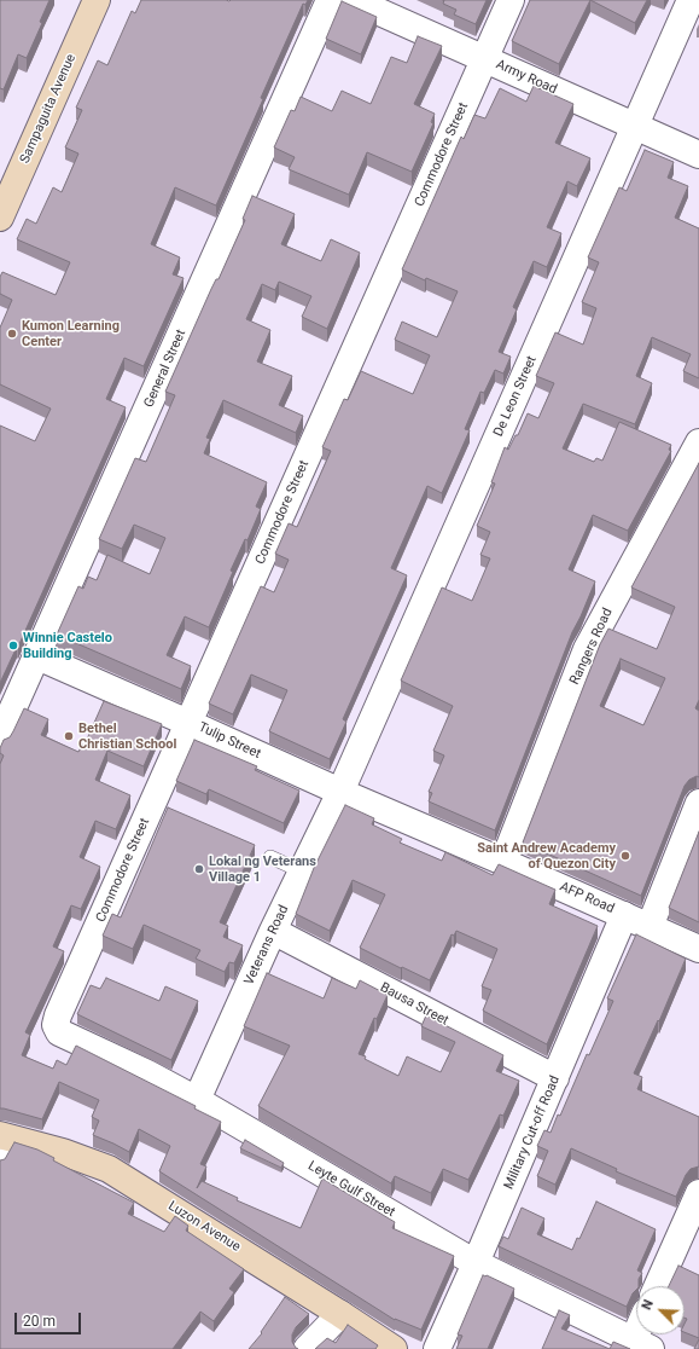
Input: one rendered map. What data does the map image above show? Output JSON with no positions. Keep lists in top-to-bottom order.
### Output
{
  "streets": {
    "main road": ["Sampaguita Avenue", "Luzon Avenue"],
    "street": [
      "Army Road",
      "Commodore Street",
      "General Street",
      "De Leon Street",
      "Rangers Road",
      "Tulip Street",
      "AFP Road",
      "Veterans Road",
      "Bausa Street",
      "Military Cut-off Road",
      "Leyte Gulf Street"
    ]
  },
  "crossings": [
    ["Army Road", "Commodore Street"],
    ["Army Road", "De Leon Street"],
    ["Commodore Street", "Tulip Street"],
    ["Commodore Street", "Leyte Gulf Street"],
    ["General Street", "Tulip Street"],
    ["De Leon Street", "Tulip Street"],
    ["De Leon Street", "AFP Road"],
    ["De Leon Street", "Veterans Road"],
    ["Rangers Road", "AFP Road"],
    ["Tulip Street", "AFP Road"],
    ["Tulip Street", "Veterans Road"],
    ["AFP Road", "Veterans Road"],
    ["AFP Road", "Military Cut-off Road"],
    ["Veterans Road", "Bausa Street"],
    ["Veterans Road", "Leyte Gulf Street"],
    ["Bausa Street", "Military Cut-off Road"],
    ["Military Cut-off Road", "Leyte Gulf Street"]
  ],
  "places": [
    "Kumon Learning Center",
    "Winnie Castelo Building",
    "Bethel Christian School",
    "Saint Andrew Academy of Quezon City",
    "Lokal ng Veterans Village 1"
  ],
  "scale_bar": "20 m",
  "north": "top left"
}
